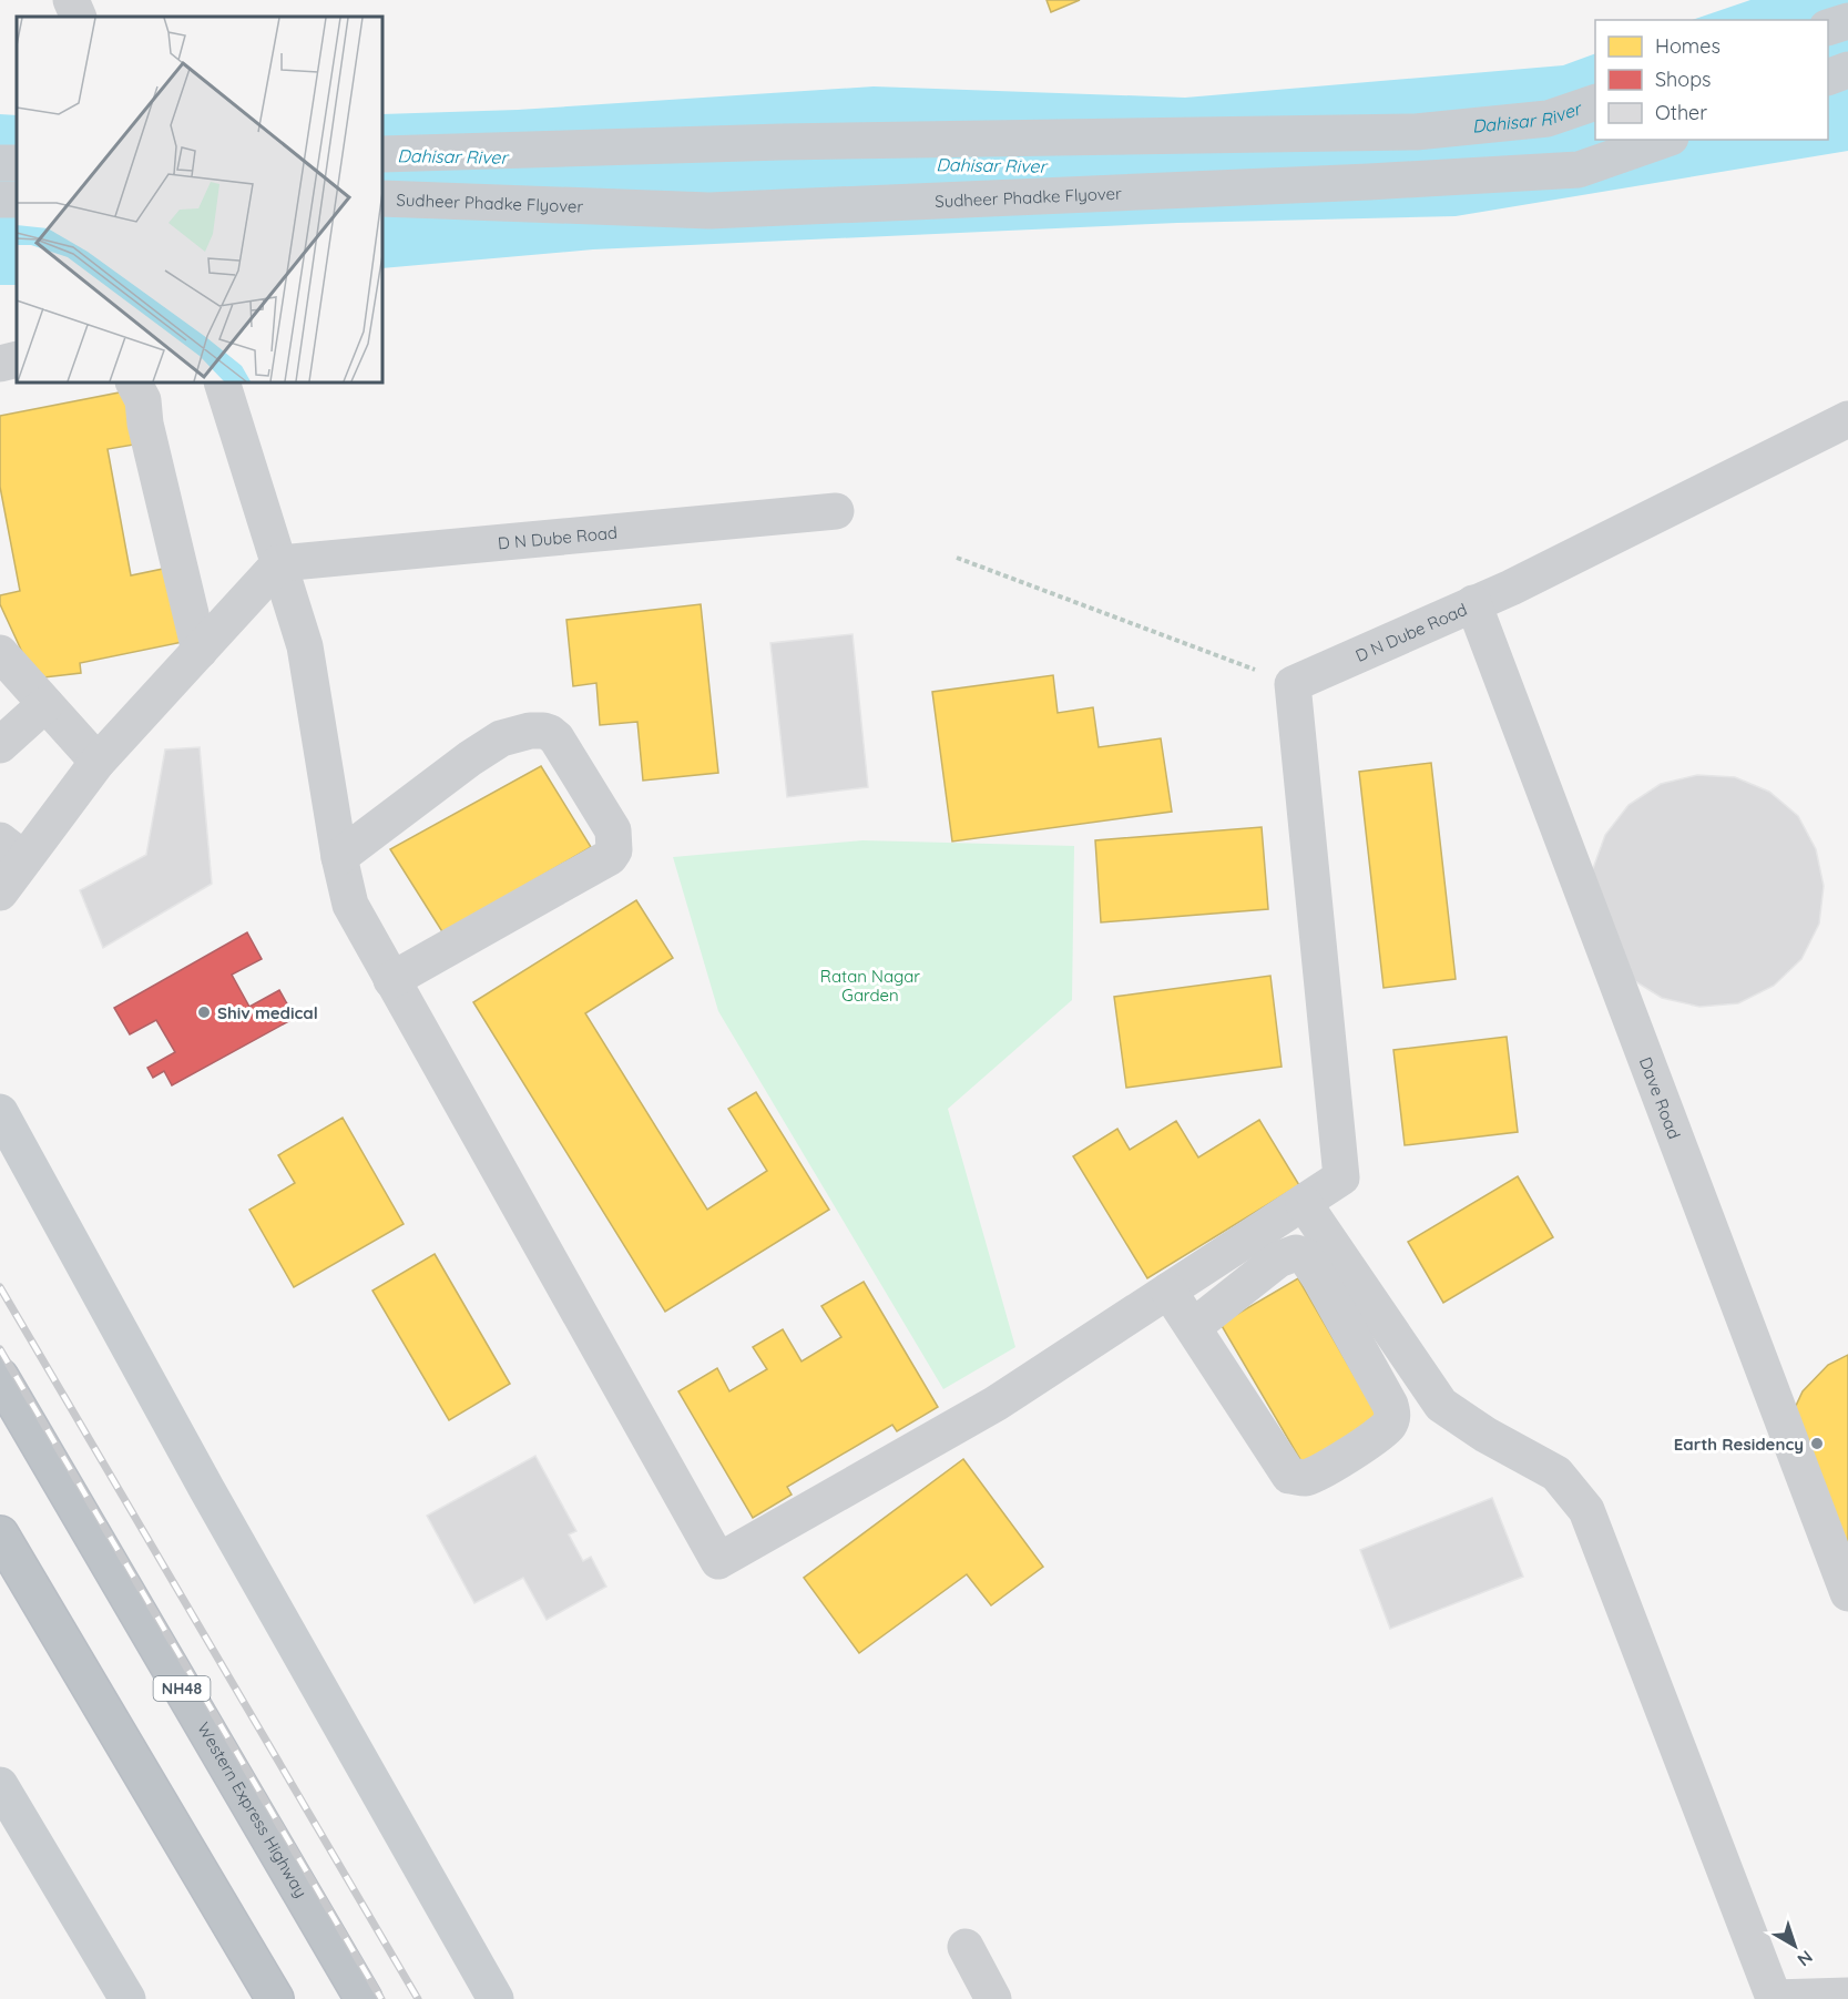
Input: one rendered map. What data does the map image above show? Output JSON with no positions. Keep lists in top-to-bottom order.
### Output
{
  "streets": {
    "highway": ["NH48", "Western Express Highway"],
    "main road": ["Sudheer Phadke Flyover"],
    "street": ["D N Dube Road", "Dave Road"]
  },
  "crossings": [
    ["D N Dube Road", "Dave Road"]
  ],
  "water": ["Dahisar River"],
  "parks": ["Ratan Nagar Garden"],
  "places": ["Shiv medical", "Earth Residency"],
  "legend": ["Homes", "Shops", "Other"],
  "north": "bottom right"
}
